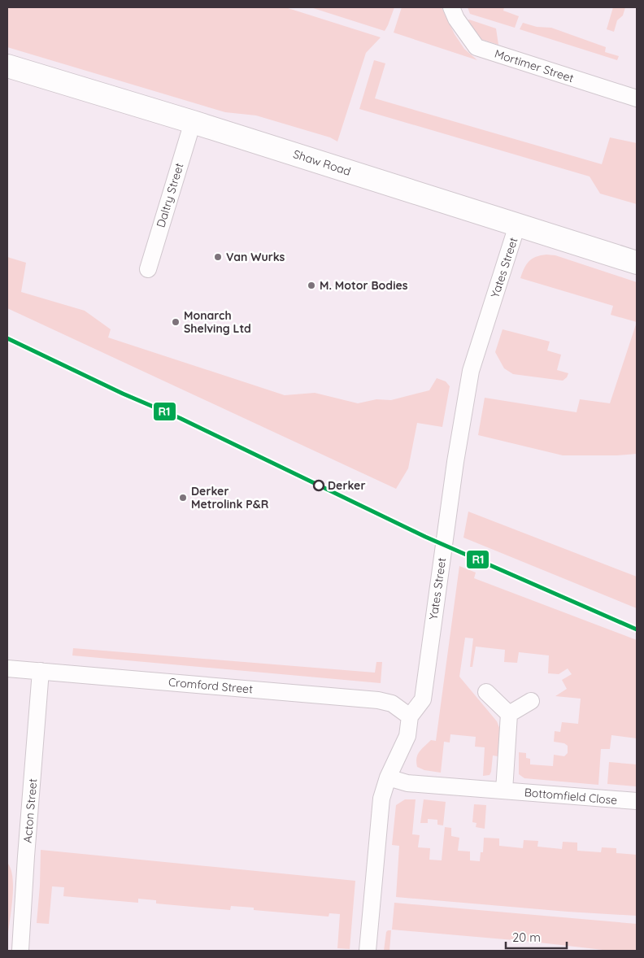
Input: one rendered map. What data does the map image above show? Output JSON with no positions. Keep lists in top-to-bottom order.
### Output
{
  "streets": {
    "main road": ["Shaw Road"],
    "street": [
      "Mortimer Street",
      "Daltry Street",
      "Yates Street",
      "Cromford Street",
      "Bottomfield Close",
      "Acton Street"
    ]
  },
  "crossings": [
    ["Shaw Road", "Daltry Street"],
    ["Shaw Road", "Yates Street"],
    ["Yates Street", "Cromford Street"],
    ["Yates Street", "Bottomfield Close"],
    ["Cromford Street", "Acton Street"]
  ],
  "places": [
    "Van Wurks",
    "M. Motor Bodies",
    "Monarch Shelving Ltd",
    "Derker",
    "Derker Metrolink P&R"
  ],
  "lines": ["transit line R1"],
  "scale_bar": "20 m"
}
